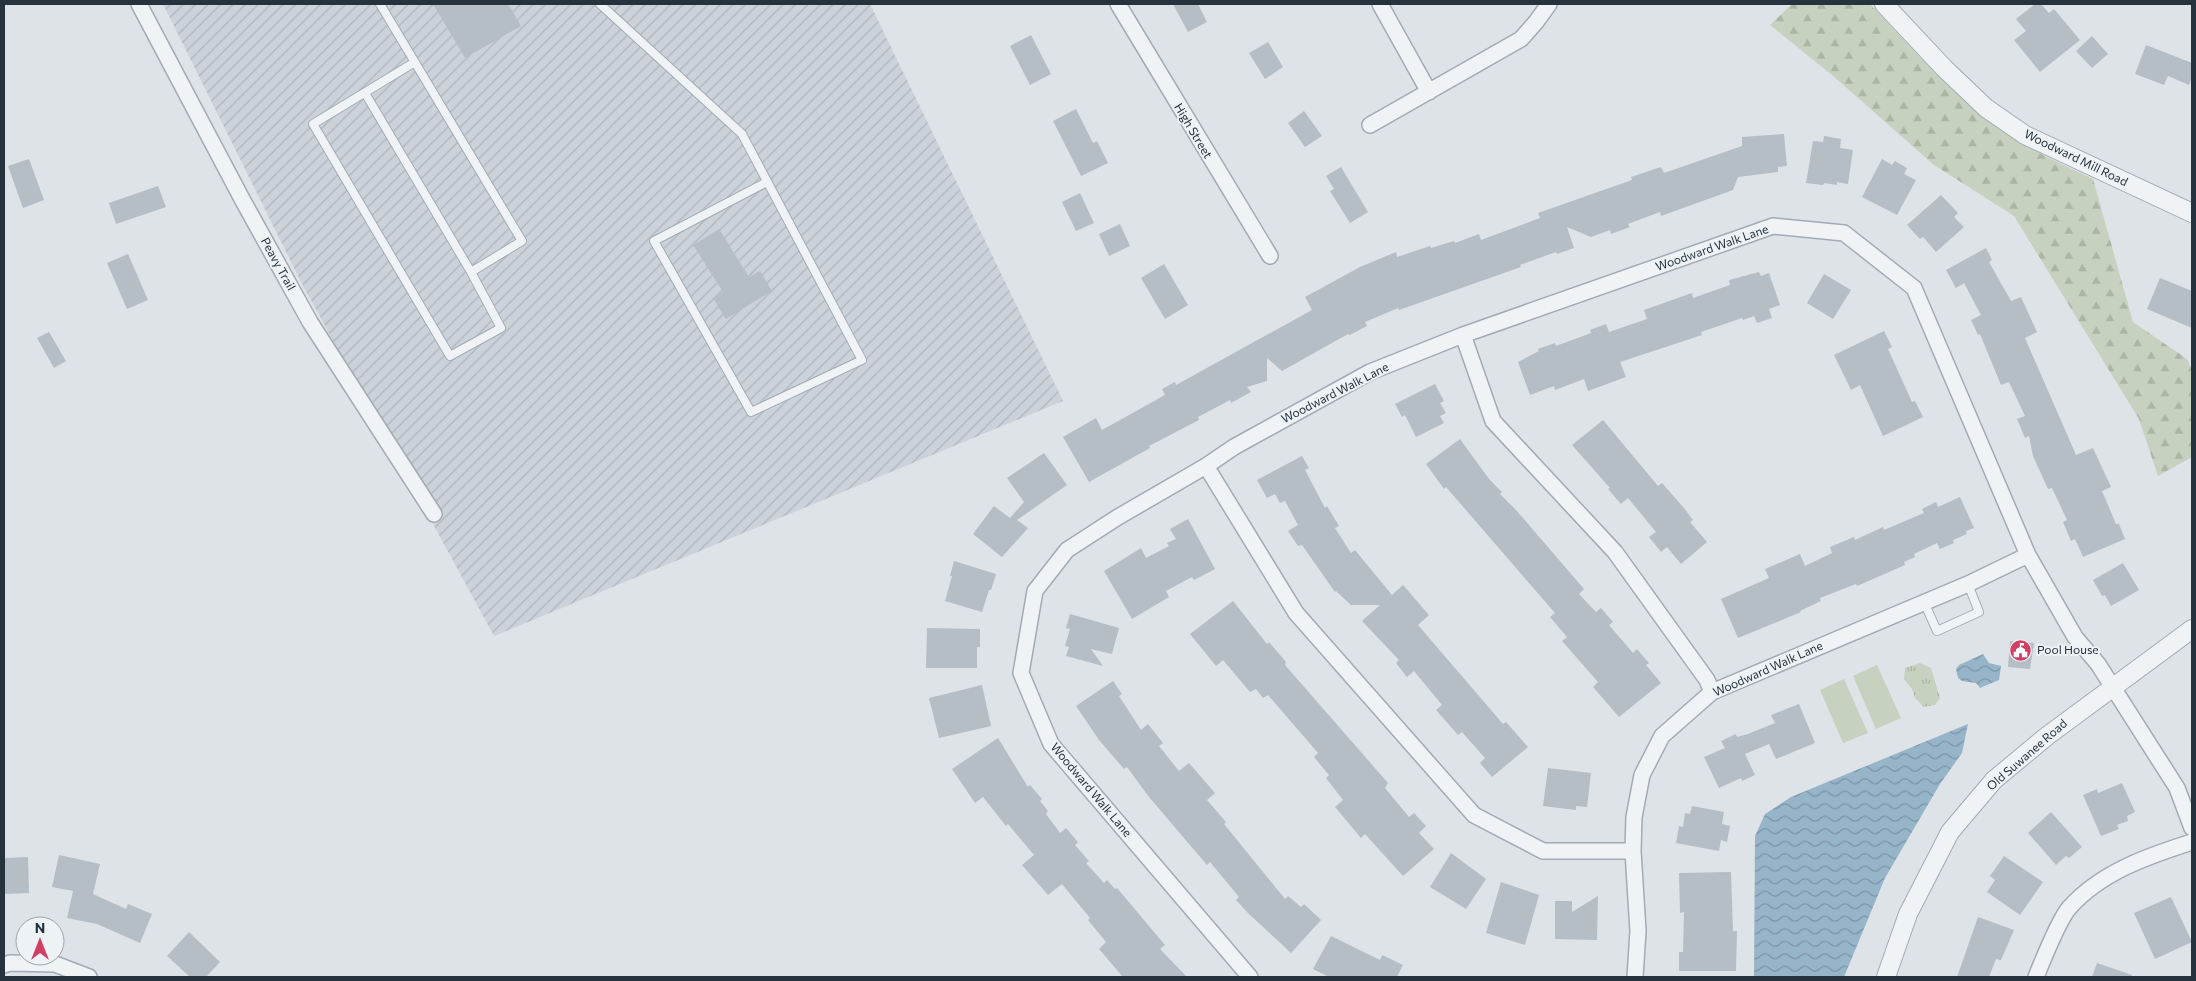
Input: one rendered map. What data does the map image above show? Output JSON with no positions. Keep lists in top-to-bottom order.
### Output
{
  "streets": {
    "street": [
      "High Street",
      "Woodward Mill Road",
      "Woodward Walk Lane",
      "Peavy Trail",
      "Old Suwanee Road"
    ]
  },
  "crossings": [
    ["Woodward Walk Lane", "Old Suwanee Road"]
  ],
  "places": {
    "public building": ["Pool House"]
  },
  "north": "top"
}
